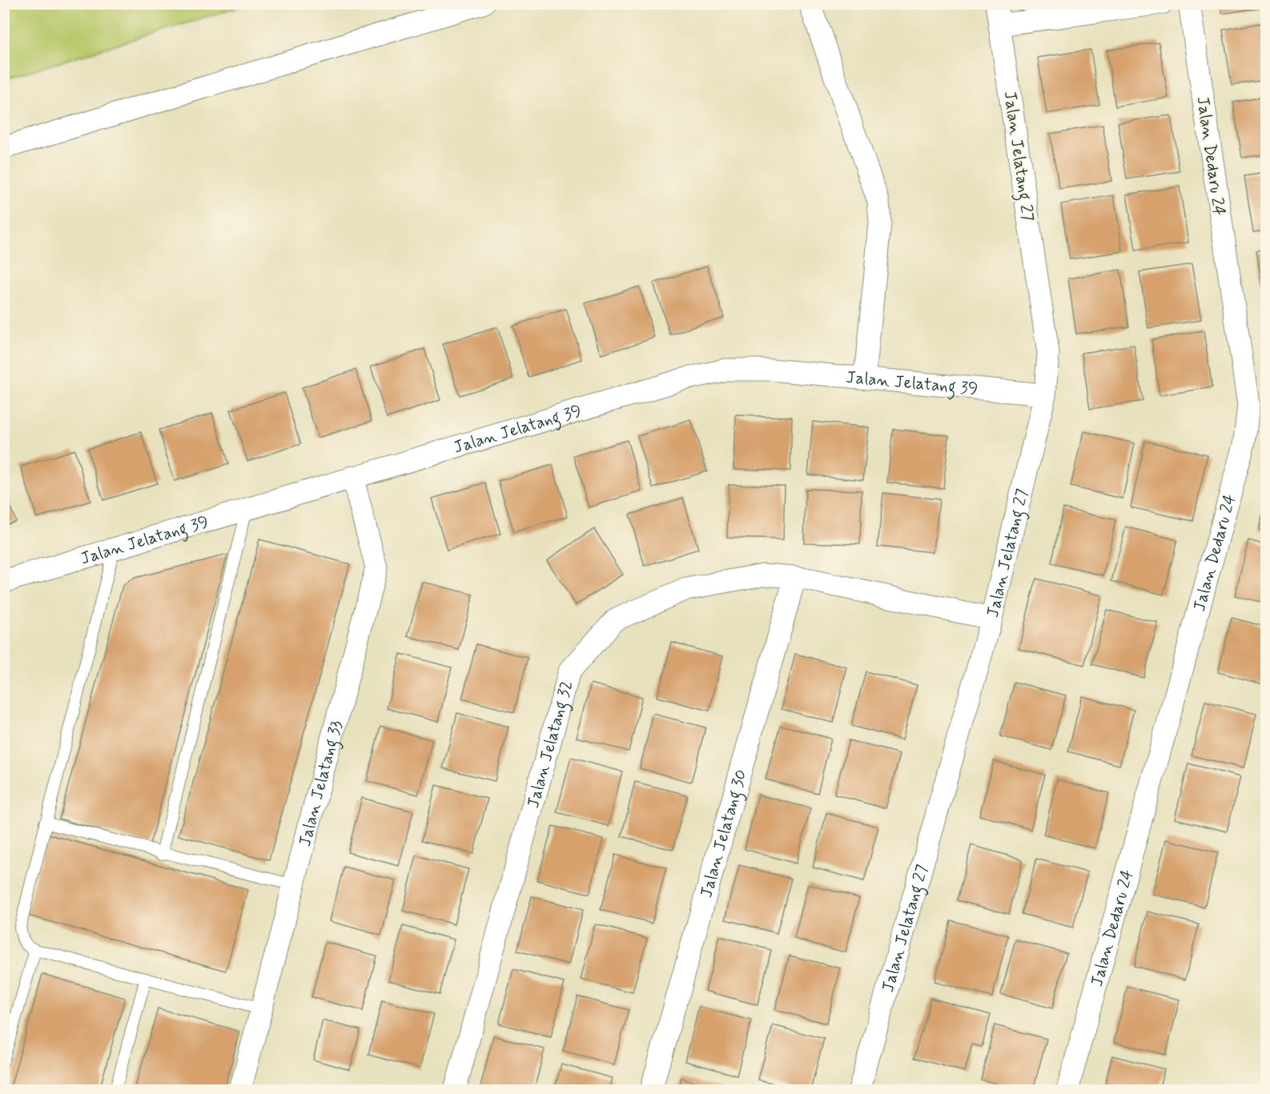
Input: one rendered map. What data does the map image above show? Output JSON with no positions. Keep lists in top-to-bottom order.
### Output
{
  "streets": {
    "street": [
      "Jalan Jelatang 27",
      "Jalan Dedaru 24",
      "Jalan Jelatang 39",
      "Jalan Jelatang 32",
      "Jalan Jelatang 33",
      "Jalan Jelatang 30"
    ]
  },
  "crossings": [
    ["Jalan Jelatang 27", "Jalan Jelatang 39"],
    ["Jalan Jelatang 27", "Jalan Jelatang 32"],
    ["Jalan Jelatang 39", "Jalan Jelatang 33"],
    ["Jalan Jelatang 32", "Jalan Jelatang 30"]
  ]
}
